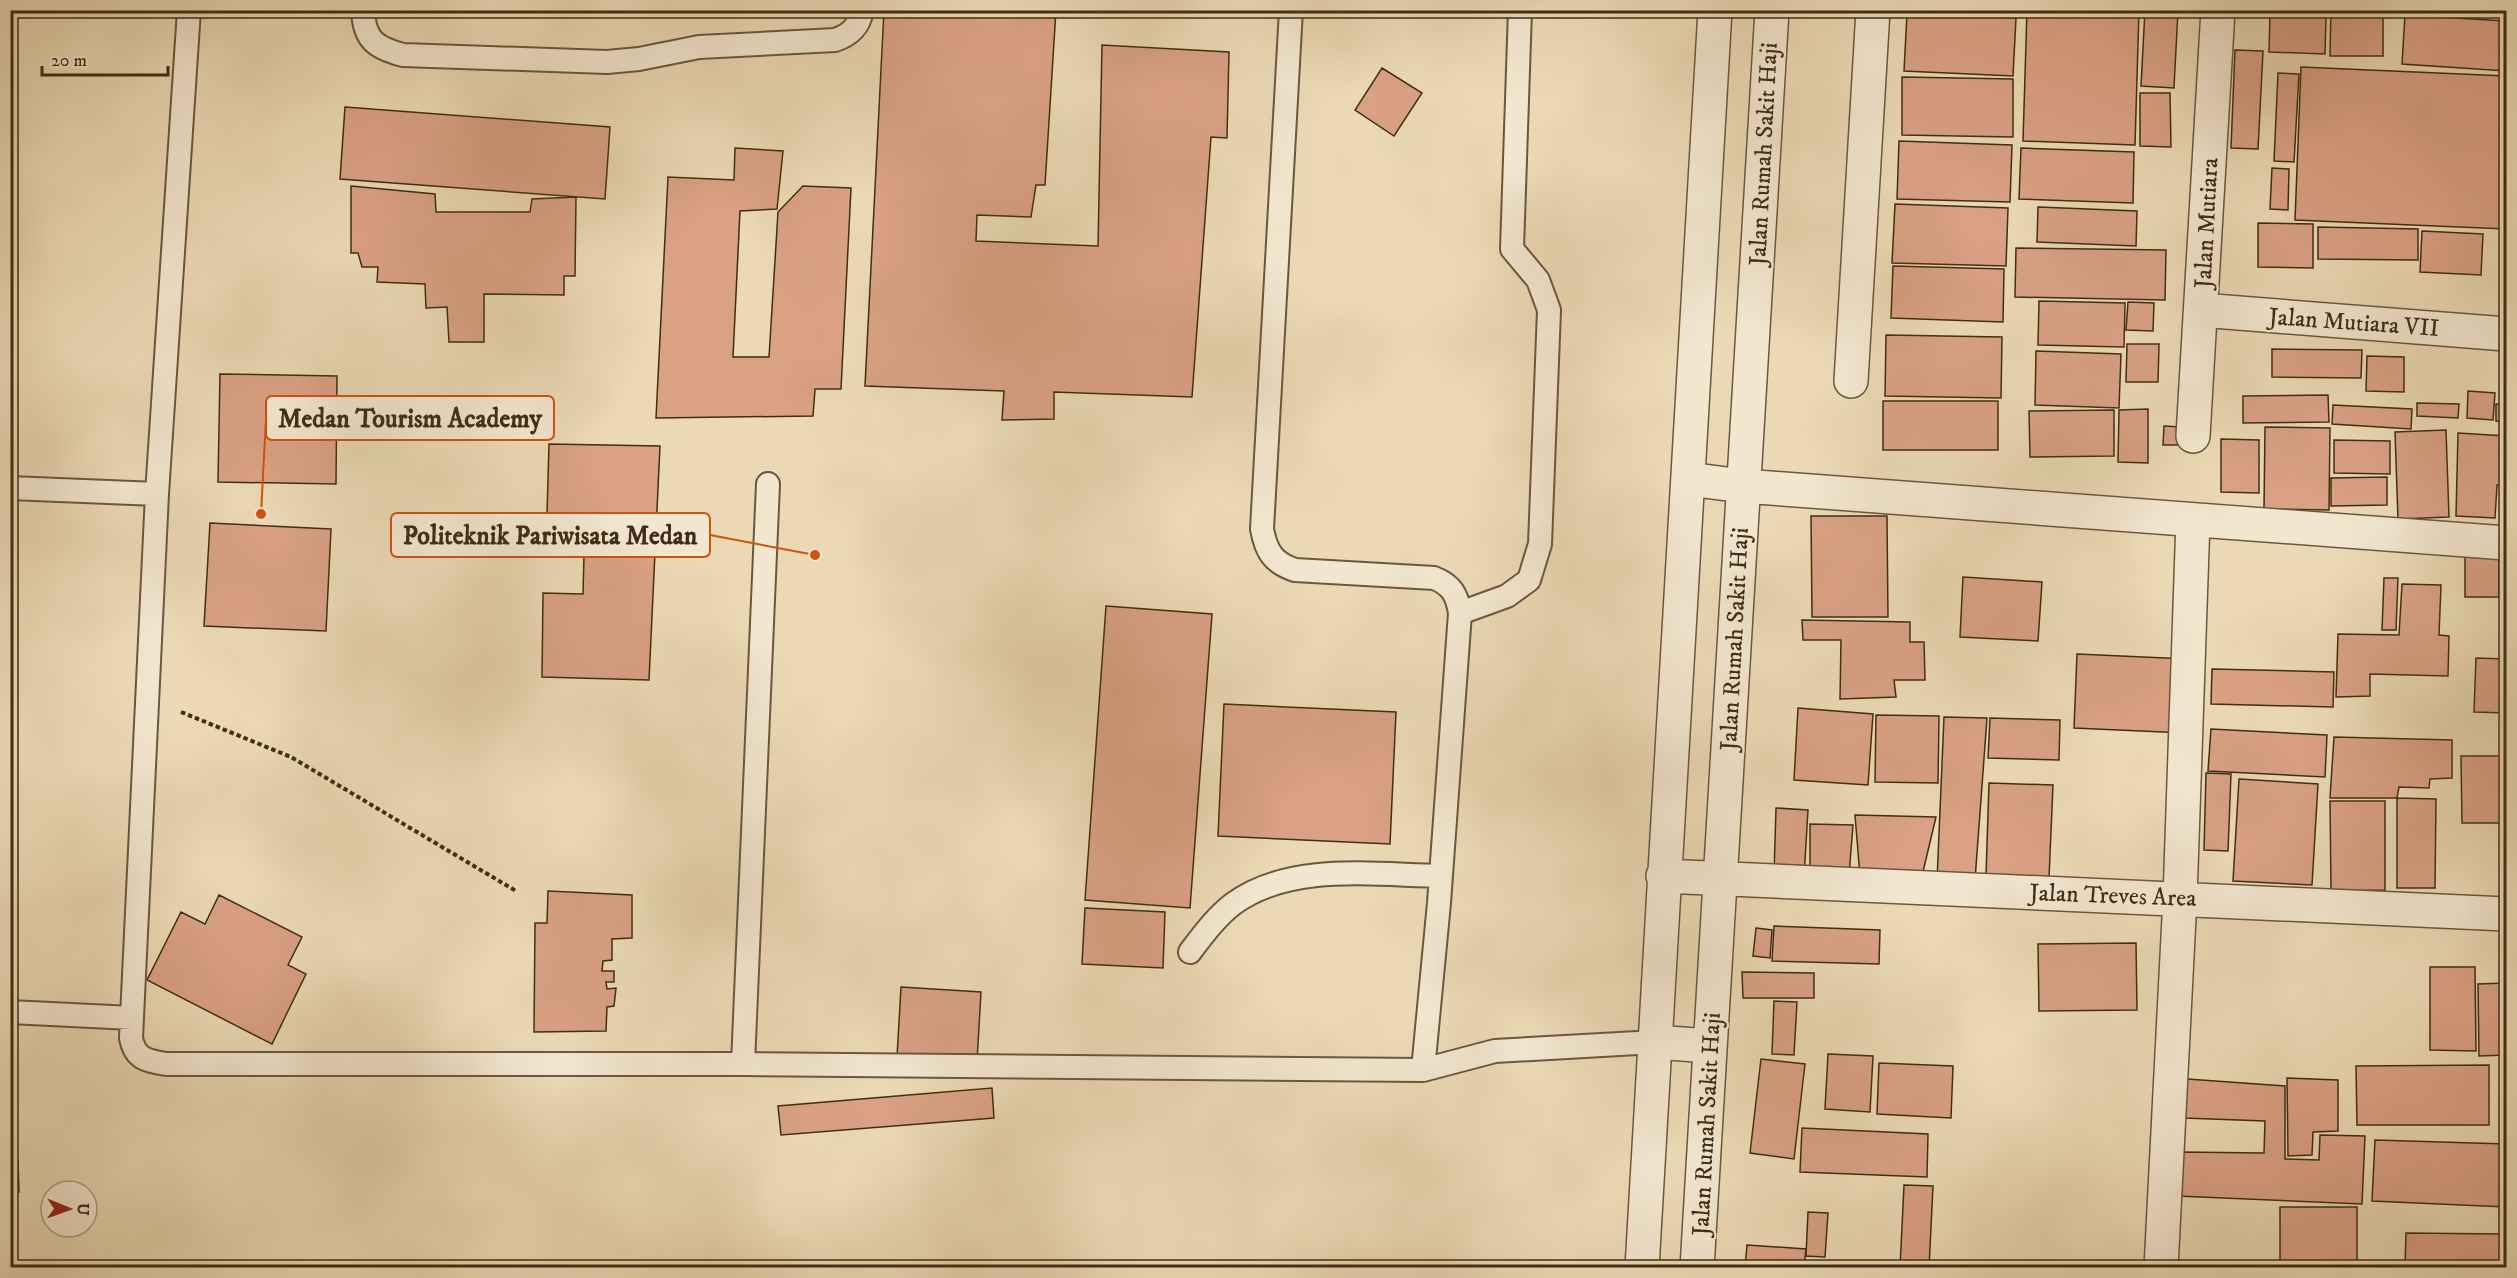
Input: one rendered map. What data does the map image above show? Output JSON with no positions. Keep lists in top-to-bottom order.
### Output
{
  "streets": {
    "street": [
      "Jalan Rumah Sakit Haji",
      "Jalan Mutiara",
      "Jalan Mutiara VII",
      "Jalan Treves Area"
    ]
  },
  "crossings": [
    ["Jalan Rumah Sakit Haji", "Jalan Treves Area"],
    ["Jalan Mutiara", "Jalan Mutiara VII"]
  ],
  "places": ["Medan Tourism Academy", "Politeknik Pariwisata Medan"],
  "scale_bar": "20 m",
  "north": "right"
}
